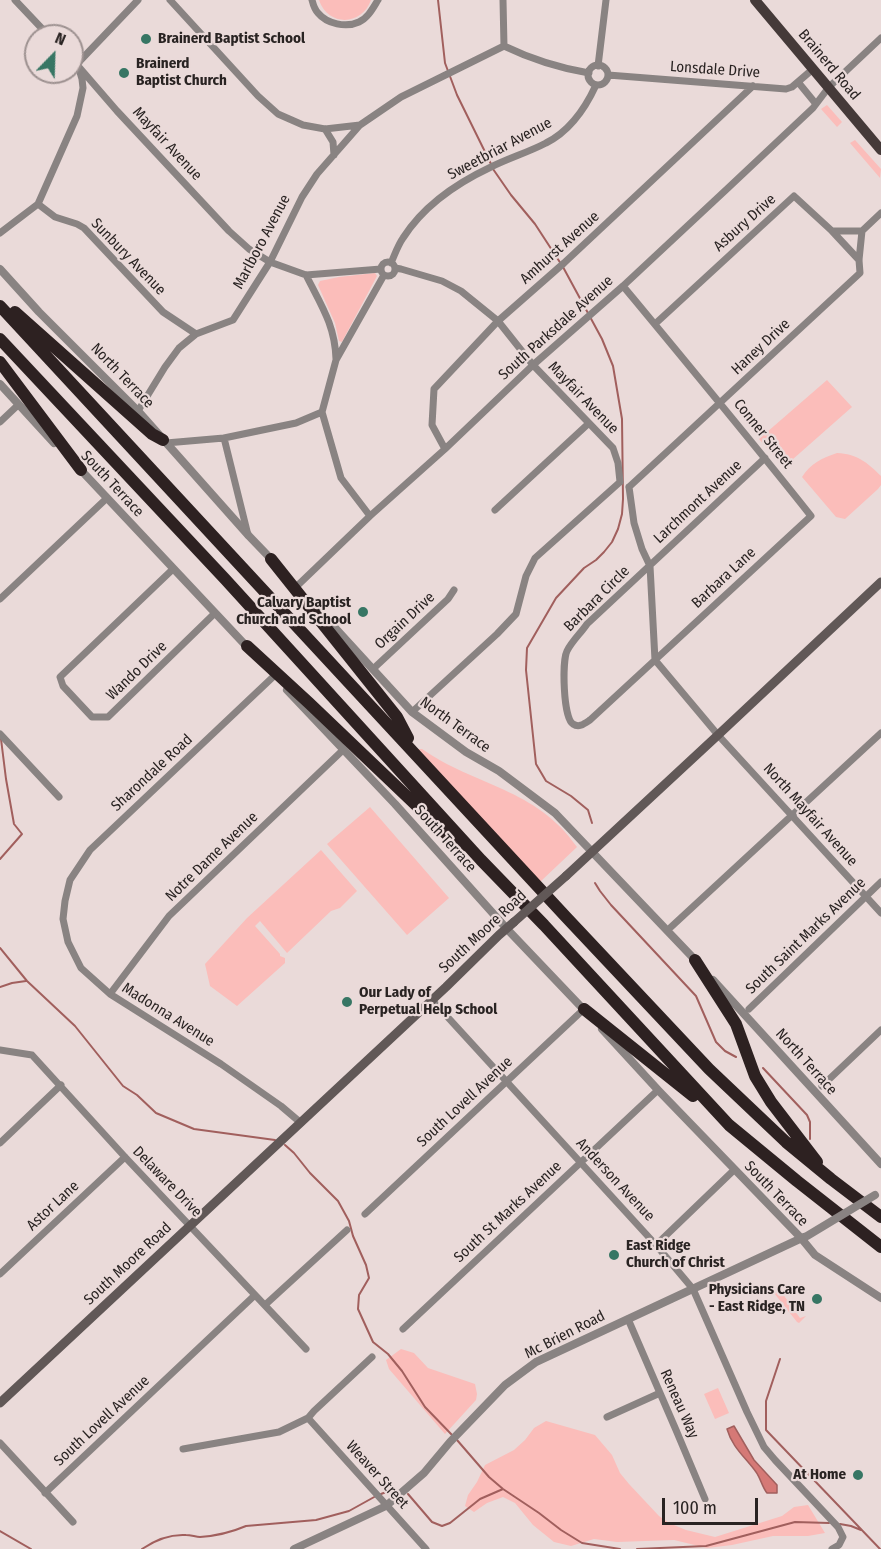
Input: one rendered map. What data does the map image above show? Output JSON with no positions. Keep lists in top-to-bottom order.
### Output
{
  "streets": {
    "main road": ["Brainerd Road", "South Moore Road"],
    "street": [
      "Lonsdale Drive",
      "Mayfair Avenue",
      "Sweetbriar Avenue",
      "Asbury Drive",
      "Marlboro Avenue",
      "Amhurst Avenue",
      "Sunbury Avenue",
      "South Parksdale Avenue",
      "Haney Drive",
      "North Terrace",
      "Conner Street",
      "South Terrace",
      "Larchmont Avenue",
      "Barbara Lane",
      "Barbara Circle",
      "Orgain Drive",
      "Wando Drive",
      "Sharondale Road",
      "North Mayfair Avenue",
      "Notre Dame Avenue",
      "South Saint Marks Avenue",
      "Madonna Avenue",
      "South Lovell Avenue",
      "Anderson Avenue",
      "Delaware Drive",
      "Astor Lane",
      "South St Marks Avenue",
      "Mc Brien Road",
      "Reneau Way",
      "Weaver Street"
    ]
  },
  "crossings": [
    ["Brainerd Road", "Lonsdale Drive"],
    ["Brainerd Road", "South Parksdale Avenue"],
    ["Lonsdale Drive", "Sweetbriar Avenue"],
    ["Lonsdale Drive", "Amhurst Avenue"],
    ["Mayfair Avenue", "Sweetbriar Avenue"],
    ["Mayfair Avenue", "Marlboro Avenue"],
    ["Mayfair Avenue", "Amhurst Avenue"],
    ["Mayfair Avenue", "South Parksdale Avenue"],
    ["Asbury Drive", "Conner Street"],
    ["Marlboro Avenue", "Sunbury Avenue"],
    ["Marlboro Avenue", "North Terrace"],
    ["Amhurst Avenue", "South Parksdale Avenue"],
    ["South Parksdale Avenue", "North Terrace"],
    ["South Parksdale Avenue", "Conner Street"],
    ["Haney Drive", "Conner Street"],
    ["North Terrace", "Orgain Drive"],
    ["North Terrace", "South Moore Road"],
    ["Conner Street", "Larchmont Avenue"],
    ["Conner Street", "Barbara Lane"],
    ["South Terrace", "Wando Drive"],
    ["South Terrace", "Sharondale Road"],
    ["South Terrace", "Notre Dame Avenue"],
    ["South Terrace", "South Moore Road"],
    ["South Terrace", "South Lovell Avenue"],
    ["South Terrace", "South St Marks Avenue"],
    ["South Terrace", "Mc Brien Road"],
    ["Larchmont Avenue", "Barbara Circle"],
    ["Barbara Lane", "Barbara Circle"],
    ["Sharondale Road", "Madonna Avenue"],
    ["North Mayfair Avenue", "South Moore Road"],
    ["North Mayfair Avenue", "South Saint Marks Avenue"],
    ["Notre Dame Avenue", "Madonna Avenue"],
    ["South Moore Road", "Madonna Avenue"],
    ["South Moore Road", "Anderson Avenue"],
    ["South Moore Road", "Delaware Drive"],
    ["South Lovell Avenue", "Anderson Avenue"],
    ["South Lovell Avenue", "Delaware Drive"],
    ["Anderson Avenue", "South St Marks Avenue"],
    ["Anderson Avenue", "Mc Brien Road"],
    ["Delaware Drive", "Astor Lane"],
    ["Mc Brien Road", "Reneau Way"],
    ["Mc Brien Road", "Weaver Street"]
  ],
  "places": [
    "Brainerd Baptist School",
    "Brainerd Baptist Church",
    "Calvary Baptist Church and School",
    "Our Lady of Perpetual Help School",
    "East Ridge Church of Christ",
    "Physicians Care - East Ridge, TN",
    "At Home"
  ],
  "scale_bar": "100 m",
  "north": "top right"
}
